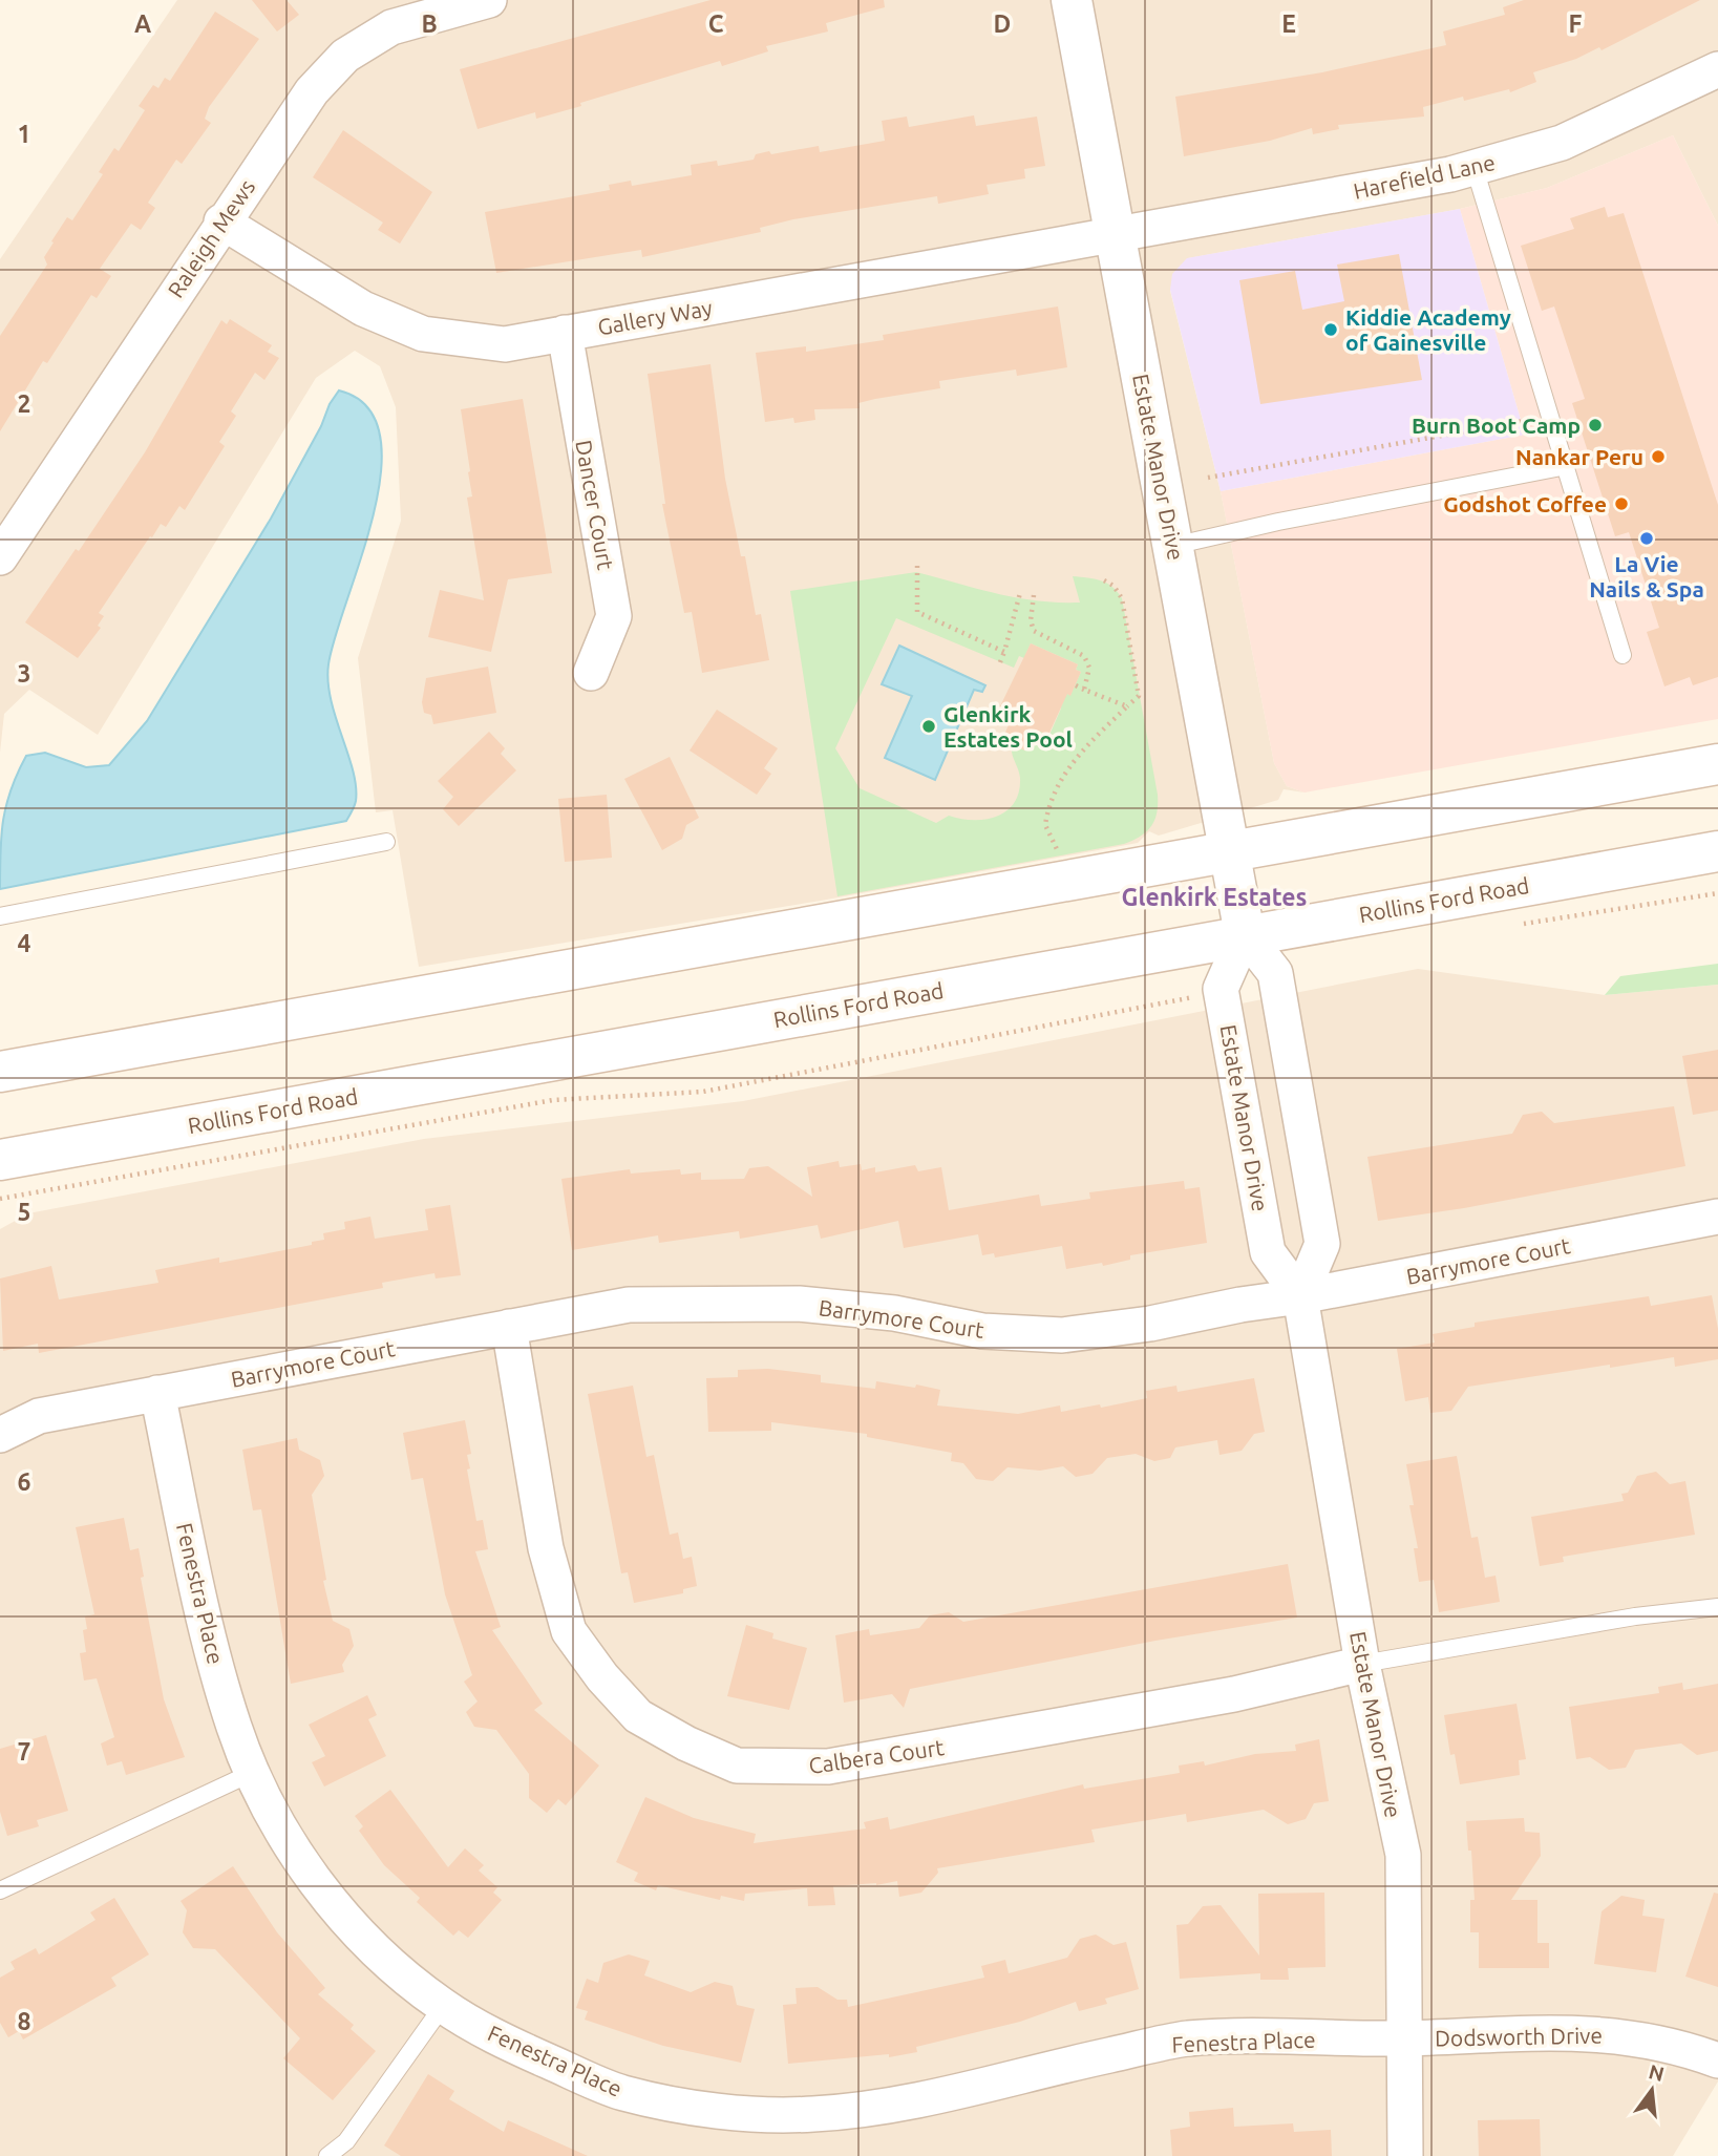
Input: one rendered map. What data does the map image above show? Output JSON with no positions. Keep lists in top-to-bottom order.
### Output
{
  "streets": {
    "main road": ["Estate Manor Drive", "Rollins Ford Road"],
    "street": [
      "Harefield Lane",
      "Raleigh Mews",
      "Gallery Way",
      "Dancer Court",
      "Barrymore Court",
      "Fenestra Place",
      "Calbera Court",
      "Dodsworth Drive"
    ]
  },
  "crossings": [
    ["Harefield Lane", "Gallery Way"],
    ["Harefield Lane", "Estate Manor Drive"],
    ["Raleigh Mews", "Gallery Way"],
    ["Gallery Way", "Estate Manor Drive"],
    ["Gallery Way", "Dancer Court"],
    ["Estate Manor Drive", "Rollins Ford Road"],
    ["Estate Manor Drive", "Barrymore Court"],
    ["Estate Manor Drive", "Fenestra Place"],
    ["Estate Manor Drive", "Calbera Court"],
    ["Estate Manor Drive", "Dodsworth Drive"],
    ["Barrymore Court", "Fenestra Place"],
    ["Barrymore Court", "Calbera Court"],
    ["Fenestra Place", "Dodsworth Drive"]
  ],
  "districts": ["Glenkirk Estates"],
  "places": [
    "Kiddie Academy of Gainesville",
    "Burn Boot Camp",
    "Nankar Peru",
    "Godshot Coffee",
    "La Vie Nails & Spa",
    "Glenkirk Estates Pool"
  ],
  "north": "top",
  "grid": {
    "columns": [
      "A",
      "B",
      "C",
      "D",
      "E",
      "F"
    ],
    "rows": [
      "1",
      "2",
      "3",
      "4",
      "5",
      "6",
      "7",
      "8"
    ]
  }
}
